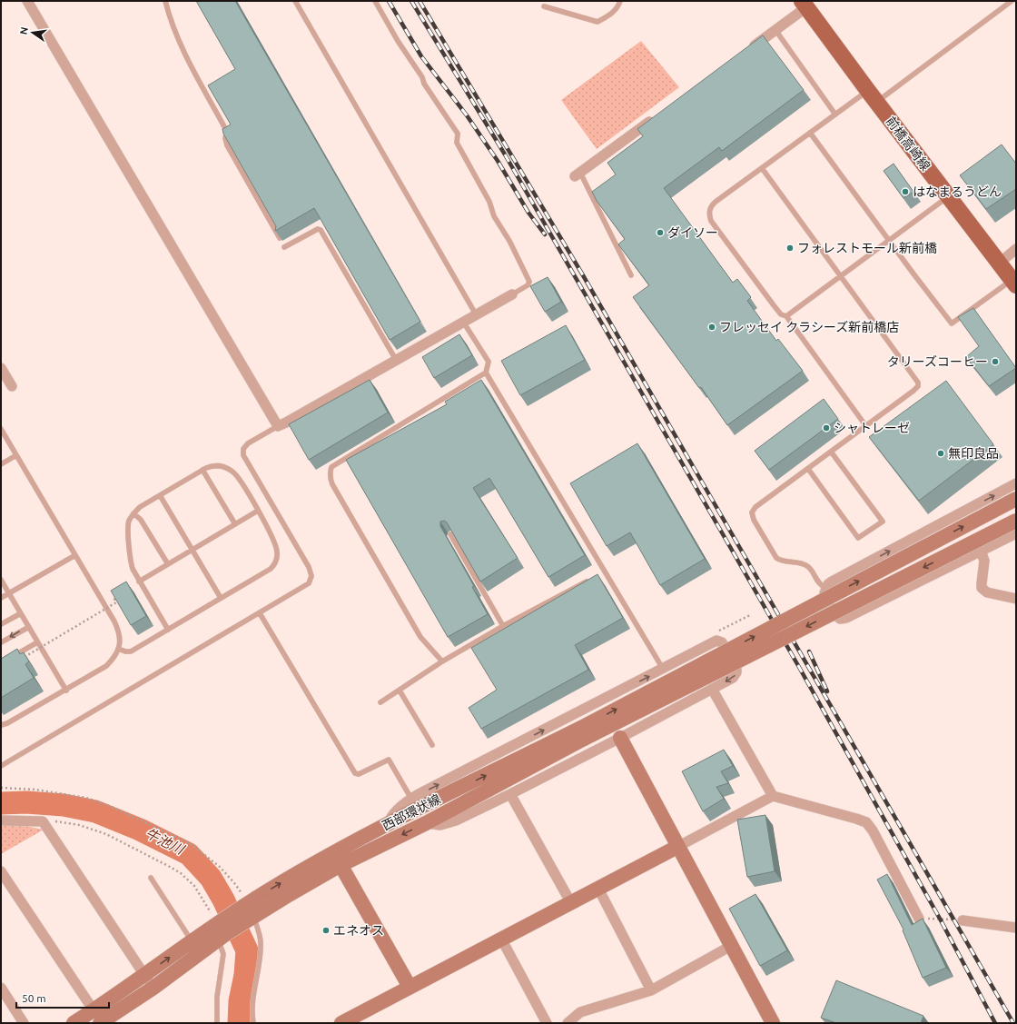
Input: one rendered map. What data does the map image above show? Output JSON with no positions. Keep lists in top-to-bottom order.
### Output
{
  "streets": {
    "main road": ["前橋高崎線"],
    "street": ["西部環状線"]
  },
  "water": ["牛池川"],
  "places": [
    "はなまるうどん",
    "ダイソー",
    "フォレストモール新前橋",
    "フレッセイ クラシーズ新前橋店",
    "タリーズコーヒー",
    "シャトレーゼ",
    "無印良品",
    "エネオス"
  ],
  "scale_bar": "50 m",
  "north": "left"
}
